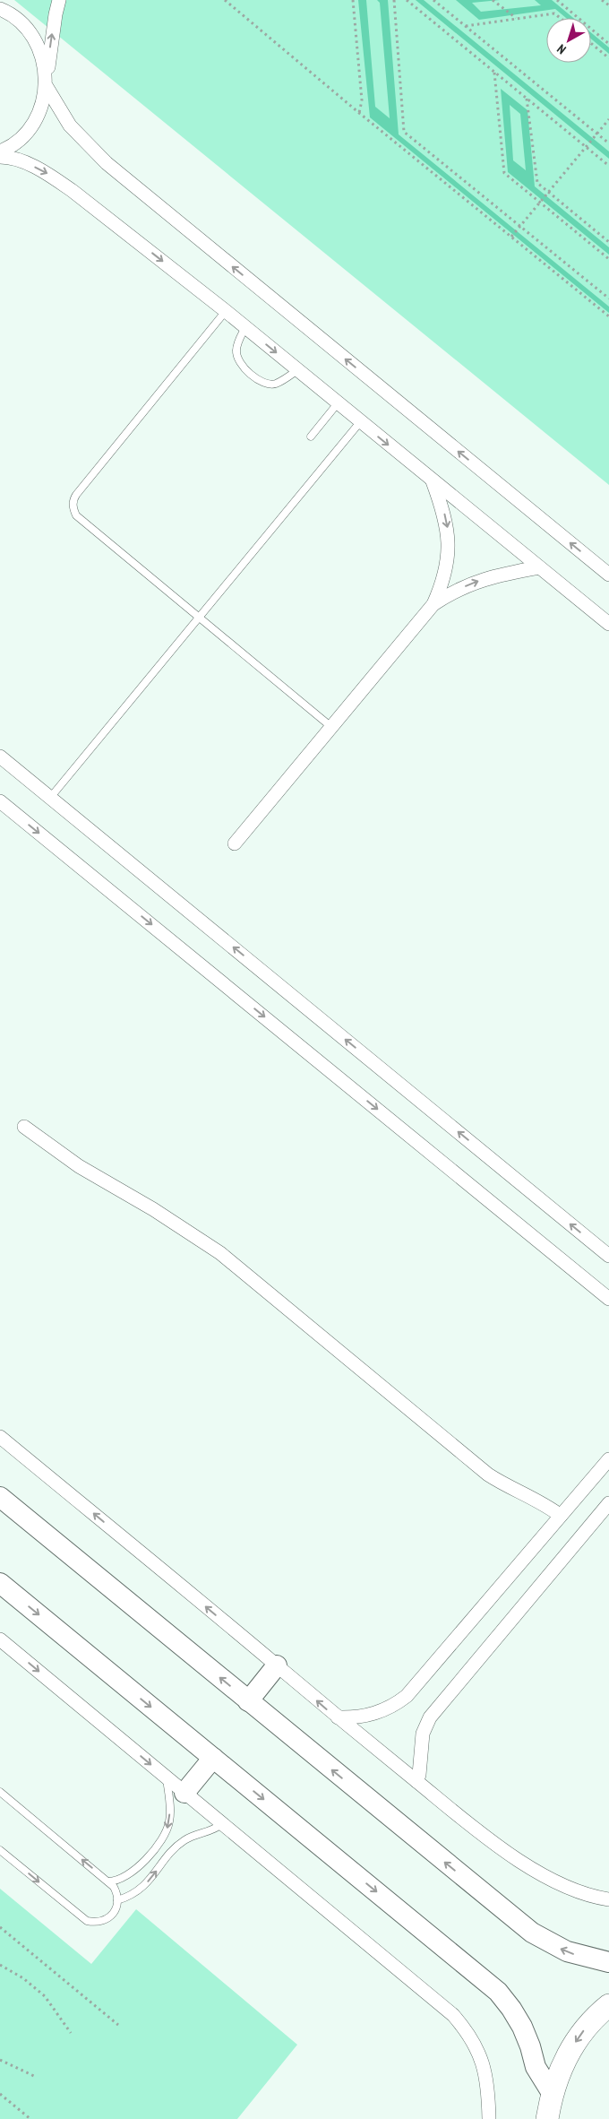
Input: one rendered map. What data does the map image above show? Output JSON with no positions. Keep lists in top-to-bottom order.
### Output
{
  "north": "bottom left"
}
